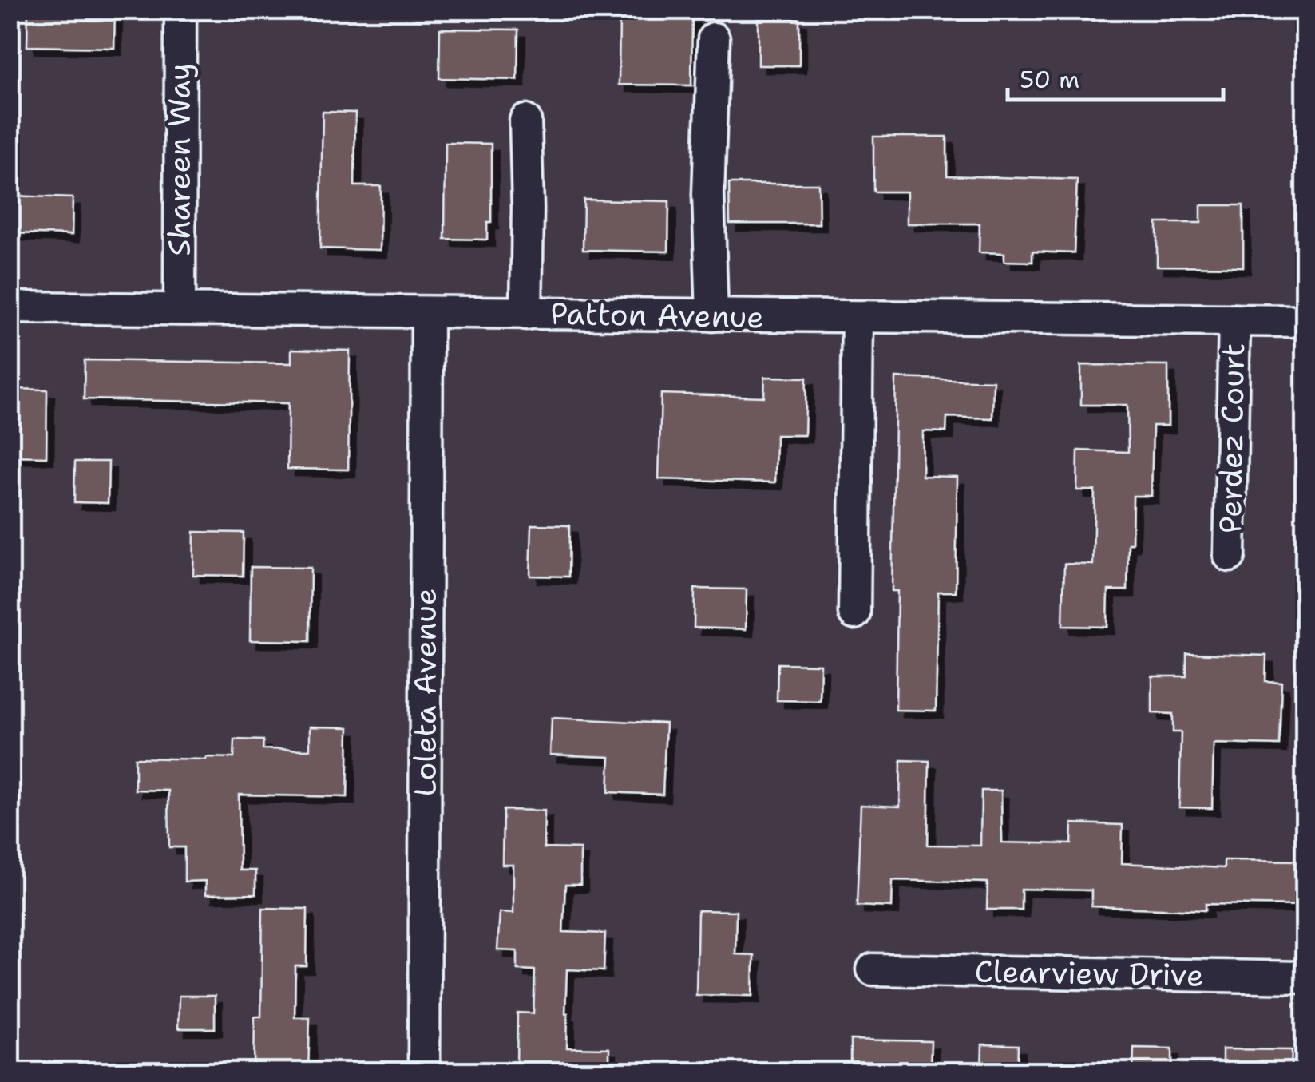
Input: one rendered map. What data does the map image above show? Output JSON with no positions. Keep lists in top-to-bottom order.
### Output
{
  "streets": {
    "street": [
      "Shareen Way",
      "Patton Avenue",
      "Perdez Court",
      "Loleta Avenue",
      "Clearview Drive"
    ]
  },
  "crossings": [
    ["Shareen Way", "Patton Avenue"],
    ["Patton Avenue", "Perdez Court"],
    ["Patton Avenue", "Loleta Avenue"]
  ],
  "scale_bar": "50 m"
}
